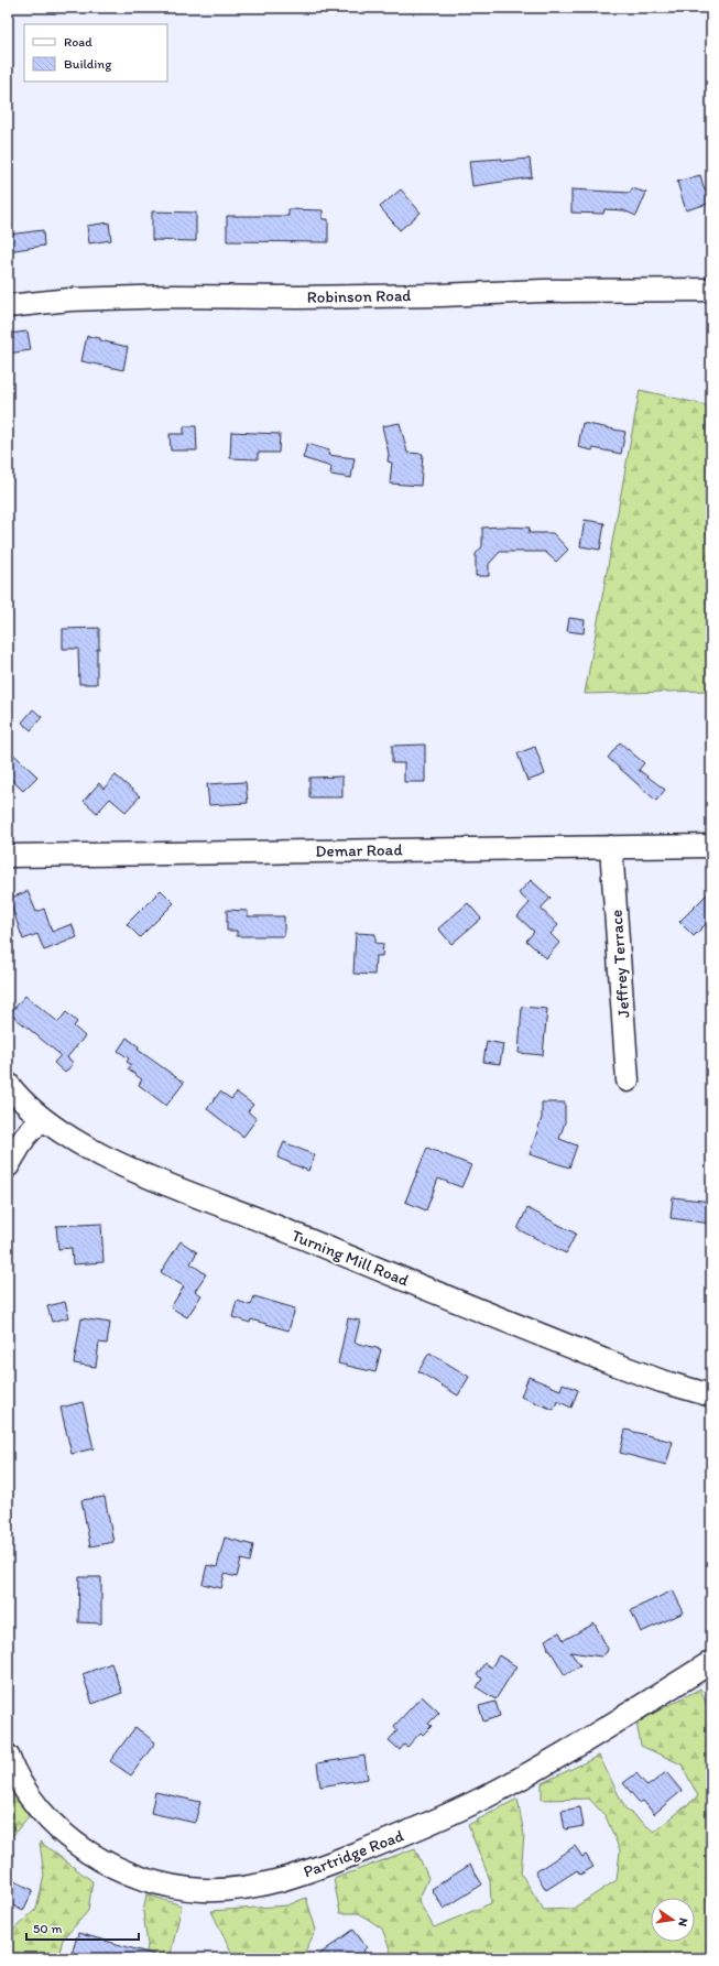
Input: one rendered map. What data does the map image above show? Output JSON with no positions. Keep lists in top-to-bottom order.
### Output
{
  "streets": {
    "street": [
      "Robinson Road",
      "Demar Road",
      "Jeffrey Terrace",
      "Turning Mill Road",
      "Partridge Road"
    ]
  },
  "crossings": [
    ["Demar Road", "Jeffrey Terrace"]
  ],
  "legend": ["Road", "Building"],
  "scale_bar": "50 m",
  "north": "right"
}
